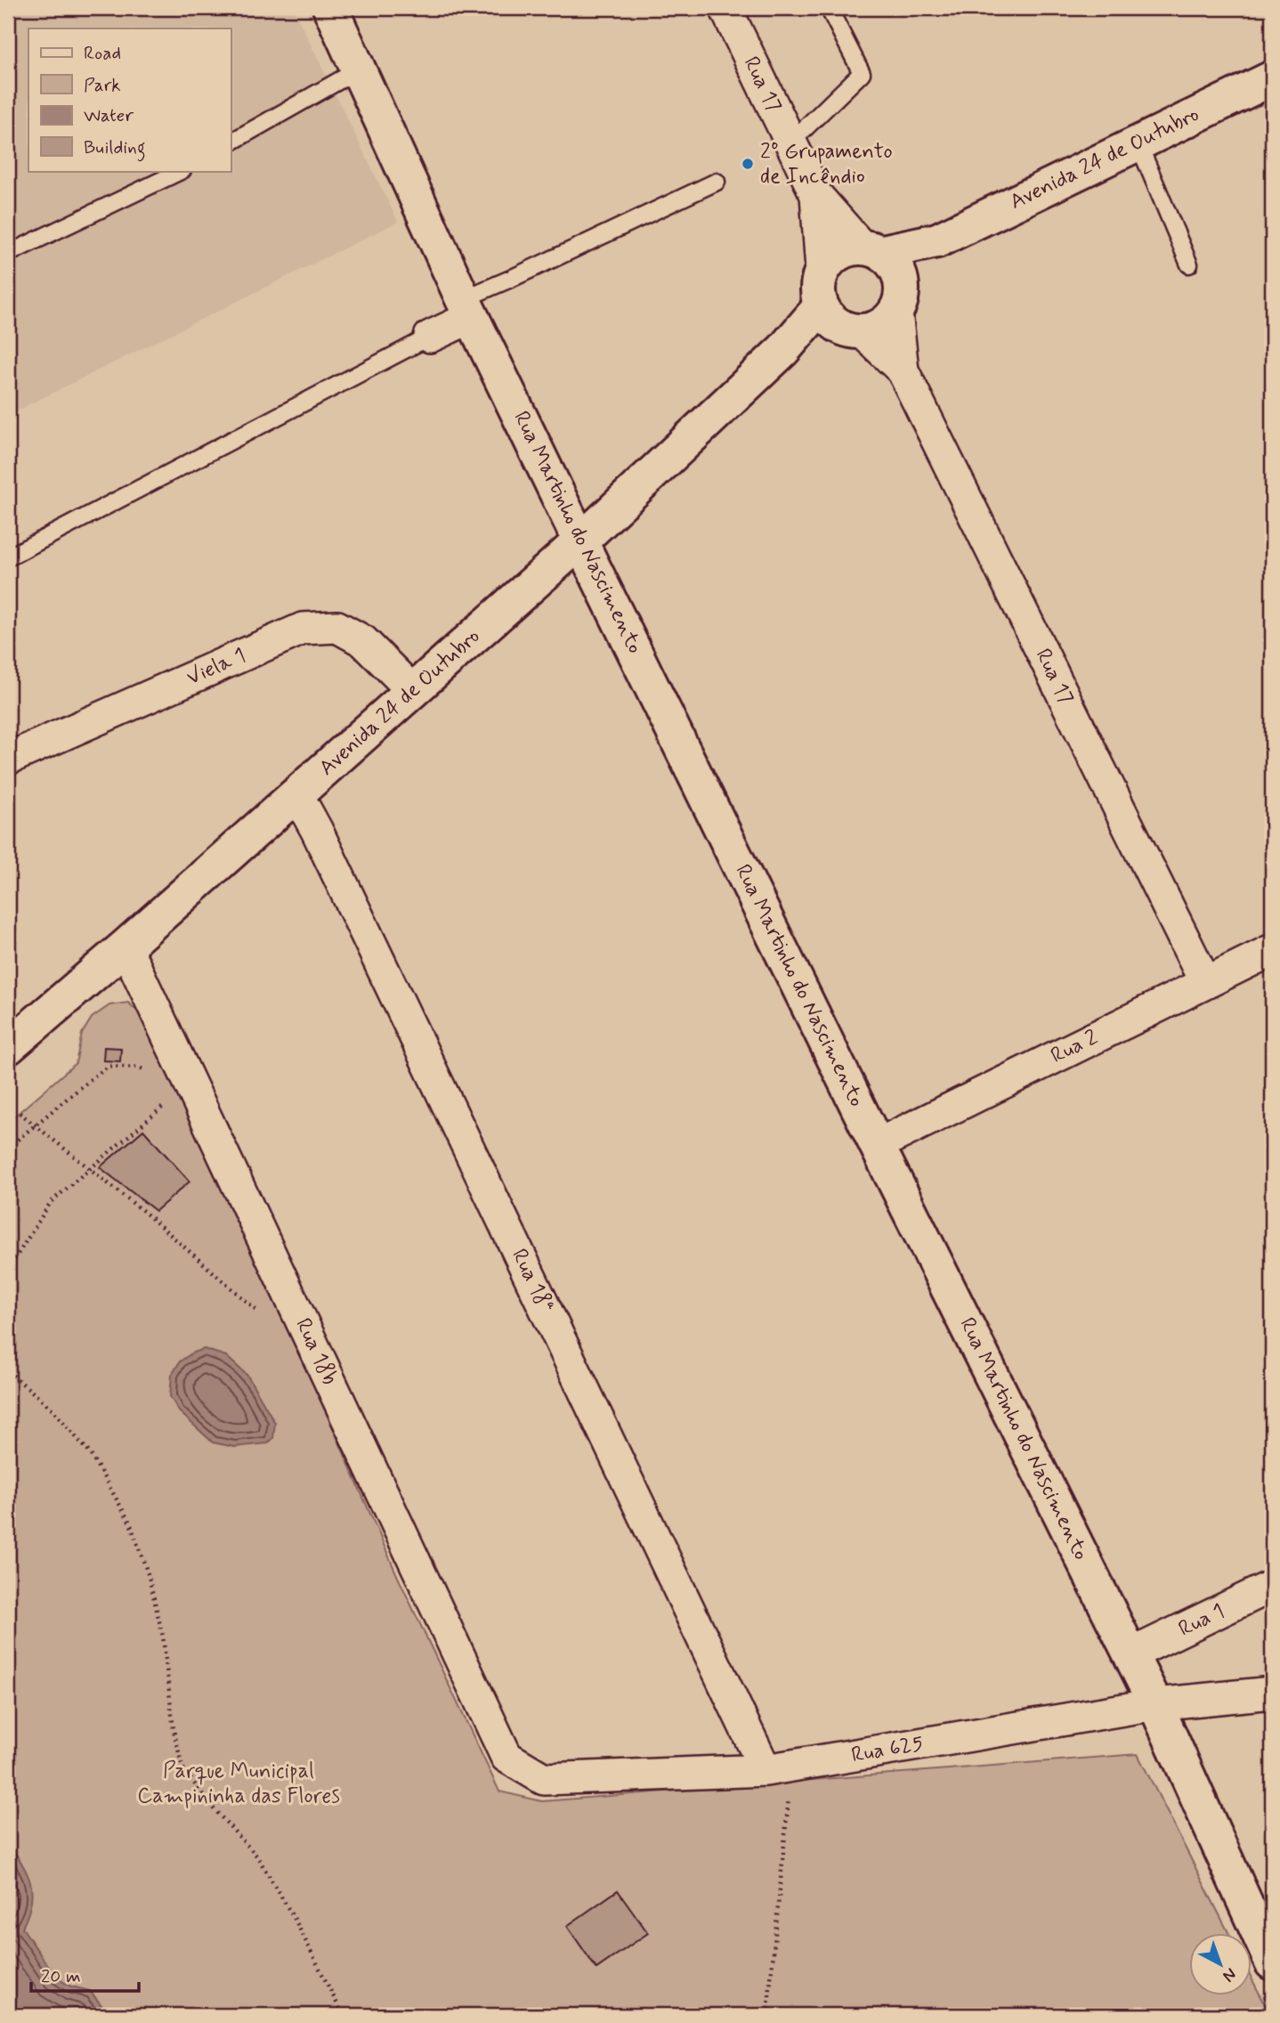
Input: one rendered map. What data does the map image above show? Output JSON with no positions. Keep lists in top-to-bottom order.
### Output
{
  "streets": {
    "street": [
      "Rua 17",
      "Avenida 24 de Outubro",
      "Rua Martinho do Nascimento",
      "Viela 1",
      "Rua 2",
      "Rua 18ª",
      "Rua 18b",
      "Rua 1",
      "Rua 625"
    ]
  },
  "crossings": [
    ["Rua 17", "Avenida 24 de Outubro"],
    ["Rua 17", "Rua 2"],
    ["Avenida 24 de Outubro", "Rua Martinho do Nascimento"],
    ["Avenida 24 de Outubro", "Viela 1"],
    ["Avenida 24 de Outubro", "Rua 18ª"],
    ["Avenida 24 de Outubro", "Rua 18b"],
    ["Rua Martinho do Nascimento", "Rua 2"],
    ["Rua Martinho do Nascimento", "Rua 1"],
    ["Rua Martinho do Nascimento", "Rua 625"],
    ["Rua 18ª", "Rua 625"],
    ["Rua 18b", "Rua 625"]
  ],
  "parks": ["Parque Municipal Campininha das Flores"],
  "places": ["2º Grupamento de Incêndio"],
  "legend": [
    "Road",
    "Park",
    "Water",
    "Building"
  ],
  "scale_bar": "20 m",
  "north": "bottom right"
}
